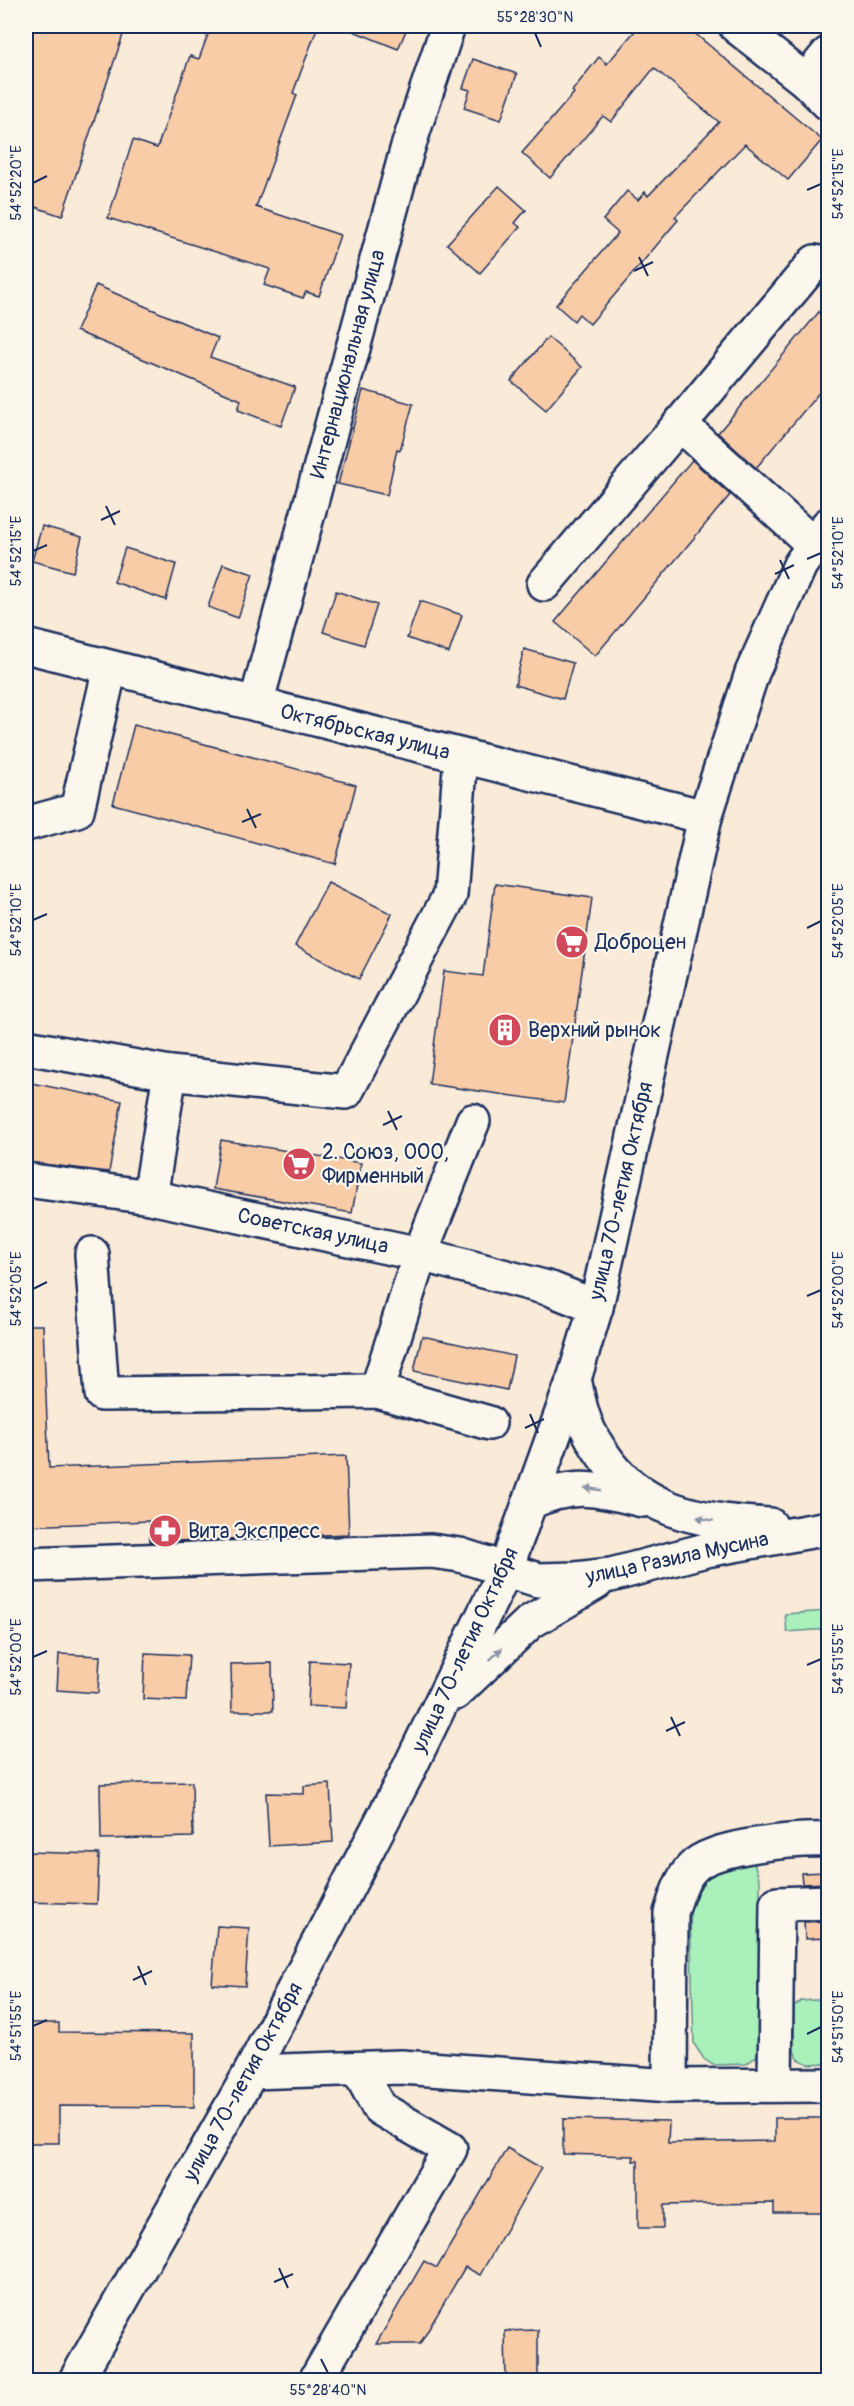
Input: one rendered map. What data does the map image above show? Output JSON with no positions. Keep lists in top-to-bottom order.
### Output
{
  "streets": {
    "main road": [
      "Интернациональная улица",
      "Октябрьская улица",
      "улица 70-летия Октября",
      "Советская улица",
      "улица Разила Мусина"
    ]
  },
  "crossings": [
    ["Интернациональная улица", "Октябрьская улица"],
    ["Октябрьская улица", "улица 70-летия Октября"],
    ["улица 70-летия Октября", "Советская улица"],
    ["улица 70-летия Октября", "улица Разила Мусина"]
  ],
  "places": {
    "supermarket": ["Доброцен", "2. Союз, ООО, Фирменный"],
    "building": ["Верхний рынок"],
    "pharmacy": ["Вита Экспресс"]
  },
  "coordinates": [
    "55°28'30\"N",
    "54°52'20\"E",
    "54°52'15\"E",
    "54°52'10\"E",
    "54°52'05\"E",
    "54°52'00\"E",
    "54°51'55\"E",
    "54°51'50\"E",
    "55°28'40\"N"
  ]
}
